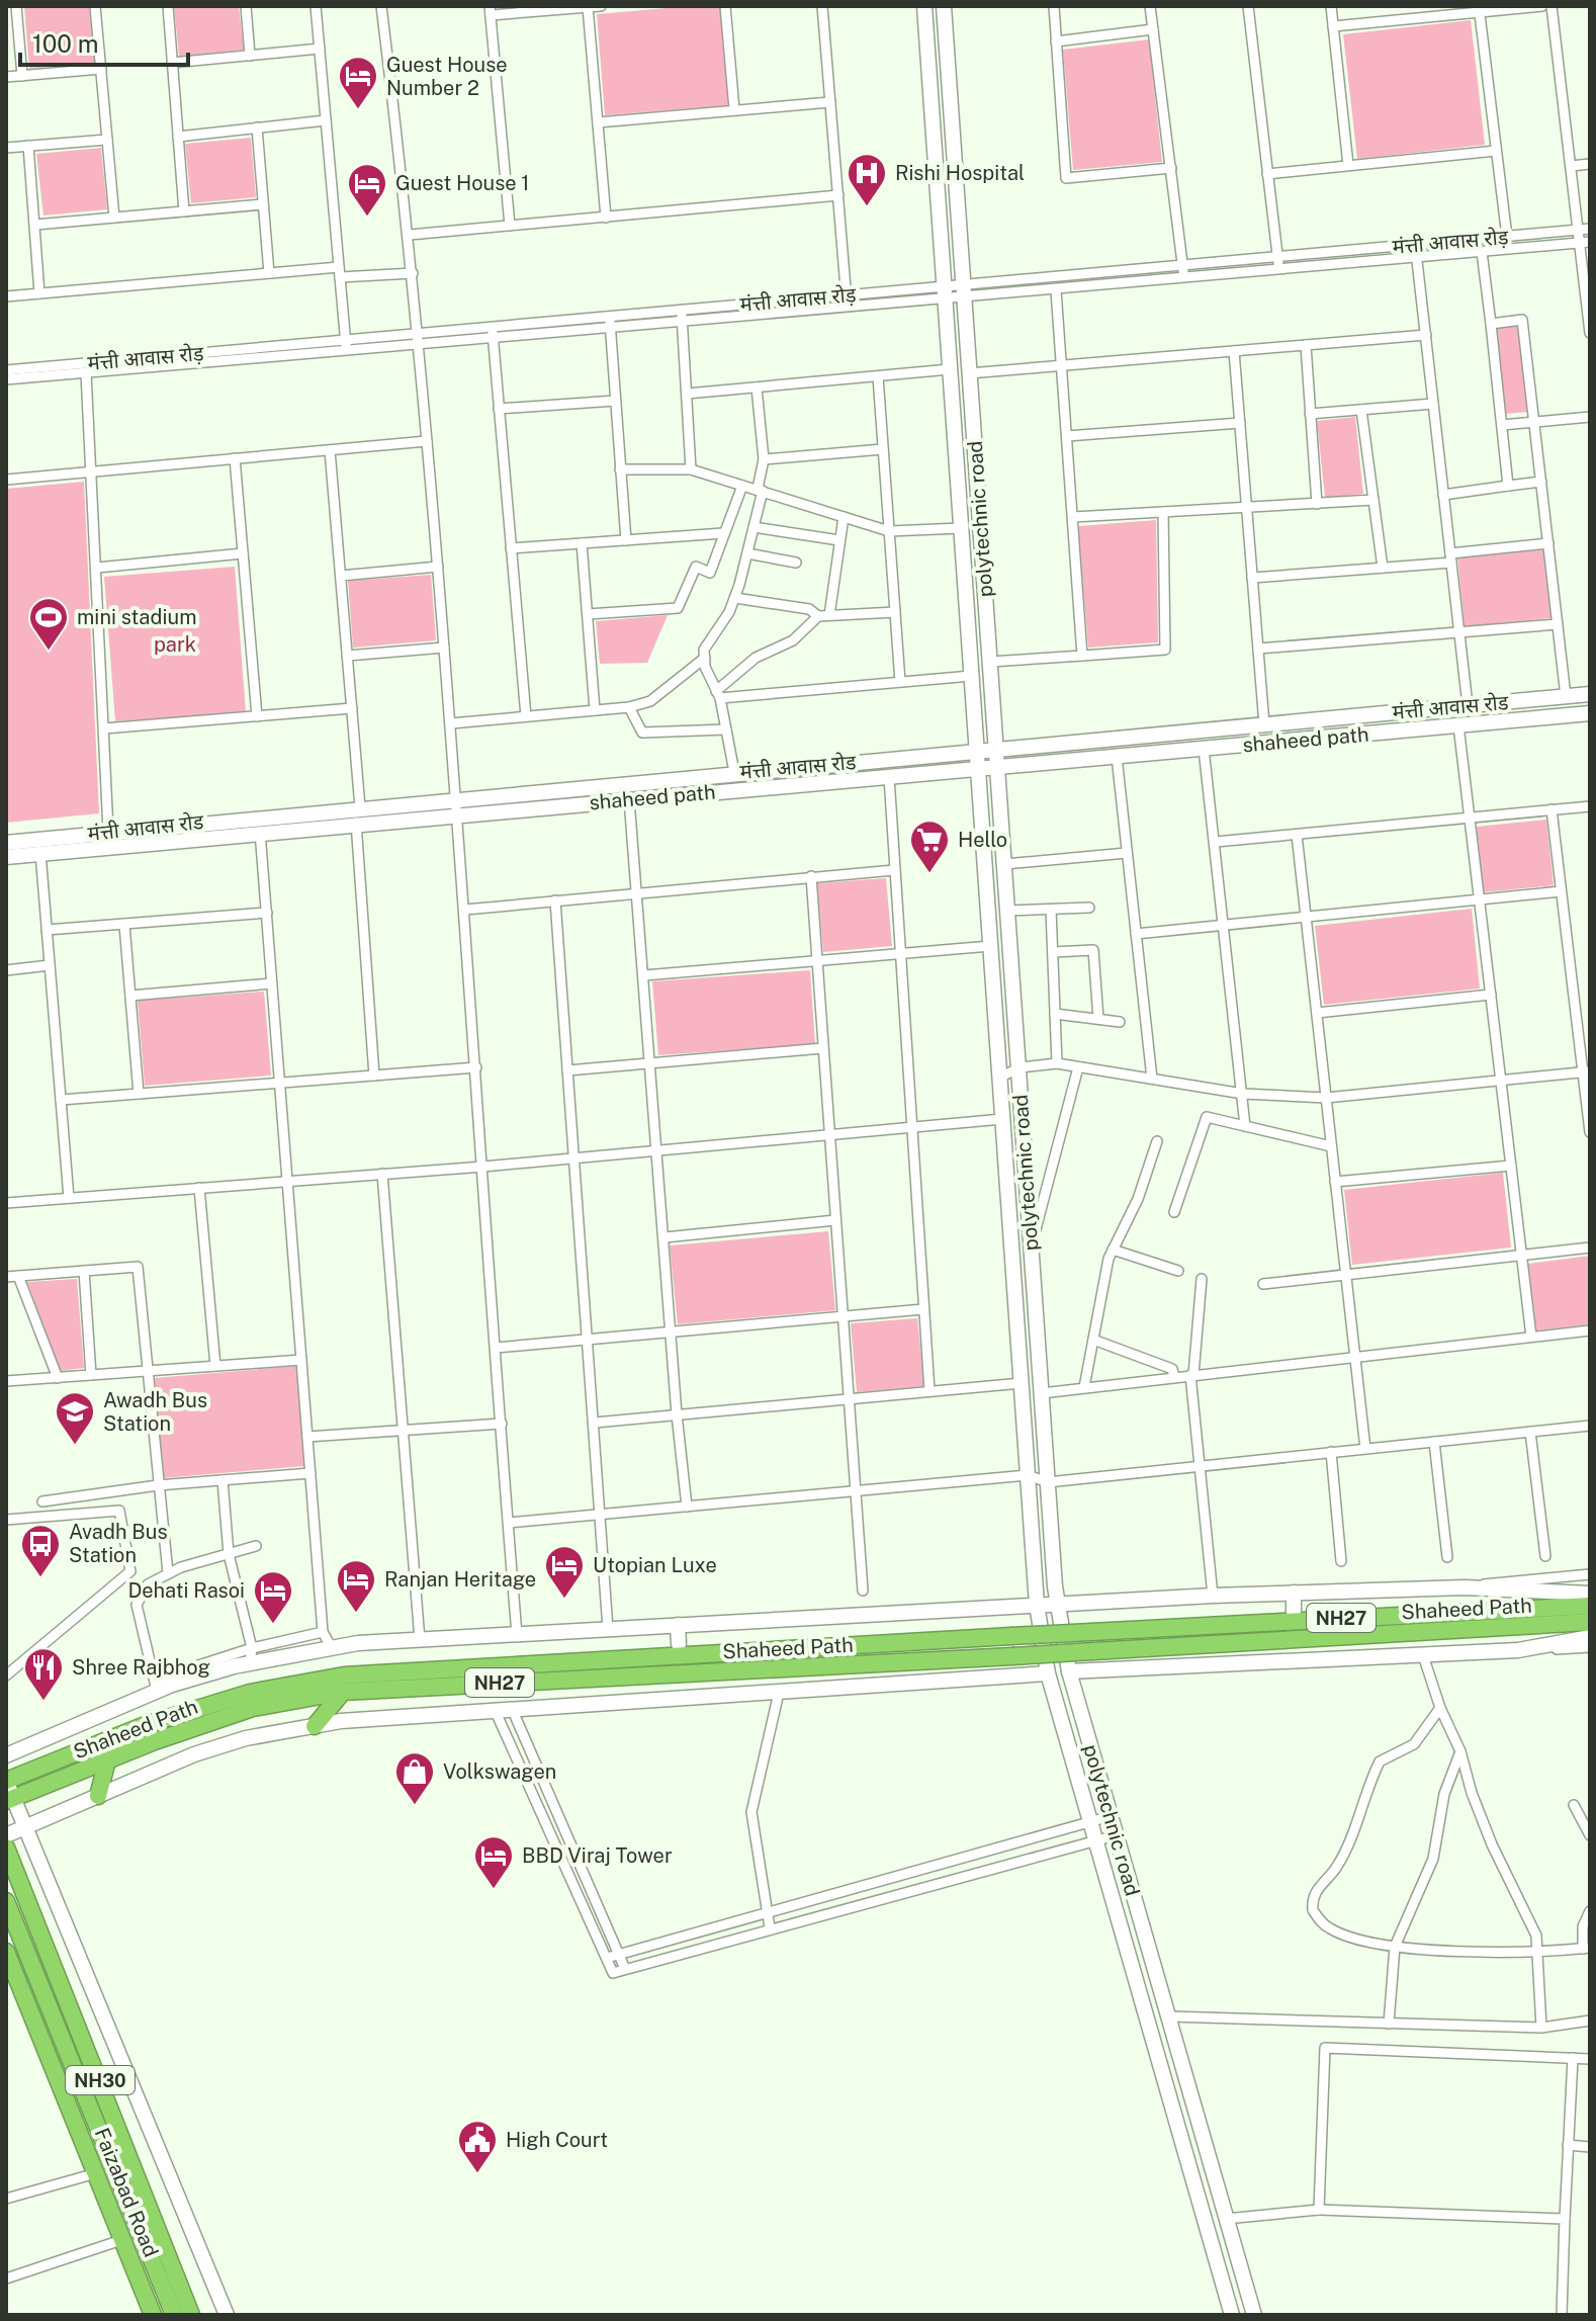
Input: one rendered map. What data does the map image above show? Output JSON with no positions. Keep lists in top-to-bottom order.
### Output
{
  "streets": {
    "highway": [
      "Shaheed Path",
      "NH27",
      "NH30",
      "Faizabad Road"
    ],
    "street": [
      "मंत्ती आवास रोड़",
      "polytechnic road",
      "मंत्ती आवास रोड",
      "shaheed path"
    ]
  },
  "crossings": [
    ["मंत्ती आवास रोड़", "polytechnic road"],
    ["polytechnic road", "मंत्ती आवास रोड"],
    ["polytechnic road", "shaheed path"],
    ["मंत्ती आवास रोड", "shaheed path"]
  ],
  "parks": ["park"],
  "places": {
    "hotel": [
      "Guest House Number 2",
      "Guest House 1",
      "Utopian Luxe",
      "Ranjan Heritage",
      "Dehati Rasoi",
      "BBD Viraj Tower"
    ],
    "hospital": ["Rishi Hospital"],
    "sports": ["mini stadium"],
    "supermarket": ["Hello"],
    "school or university": ["Awadh Bus Station"],
    "bus stop": ["Avadh Bus Station"],
    "restaurant": ["Shree Rajbhog"],
    "shop": ["Volkswagen"],
    "public building": ["High Court"]
  },
  "scale_bar": "100 m"
}
